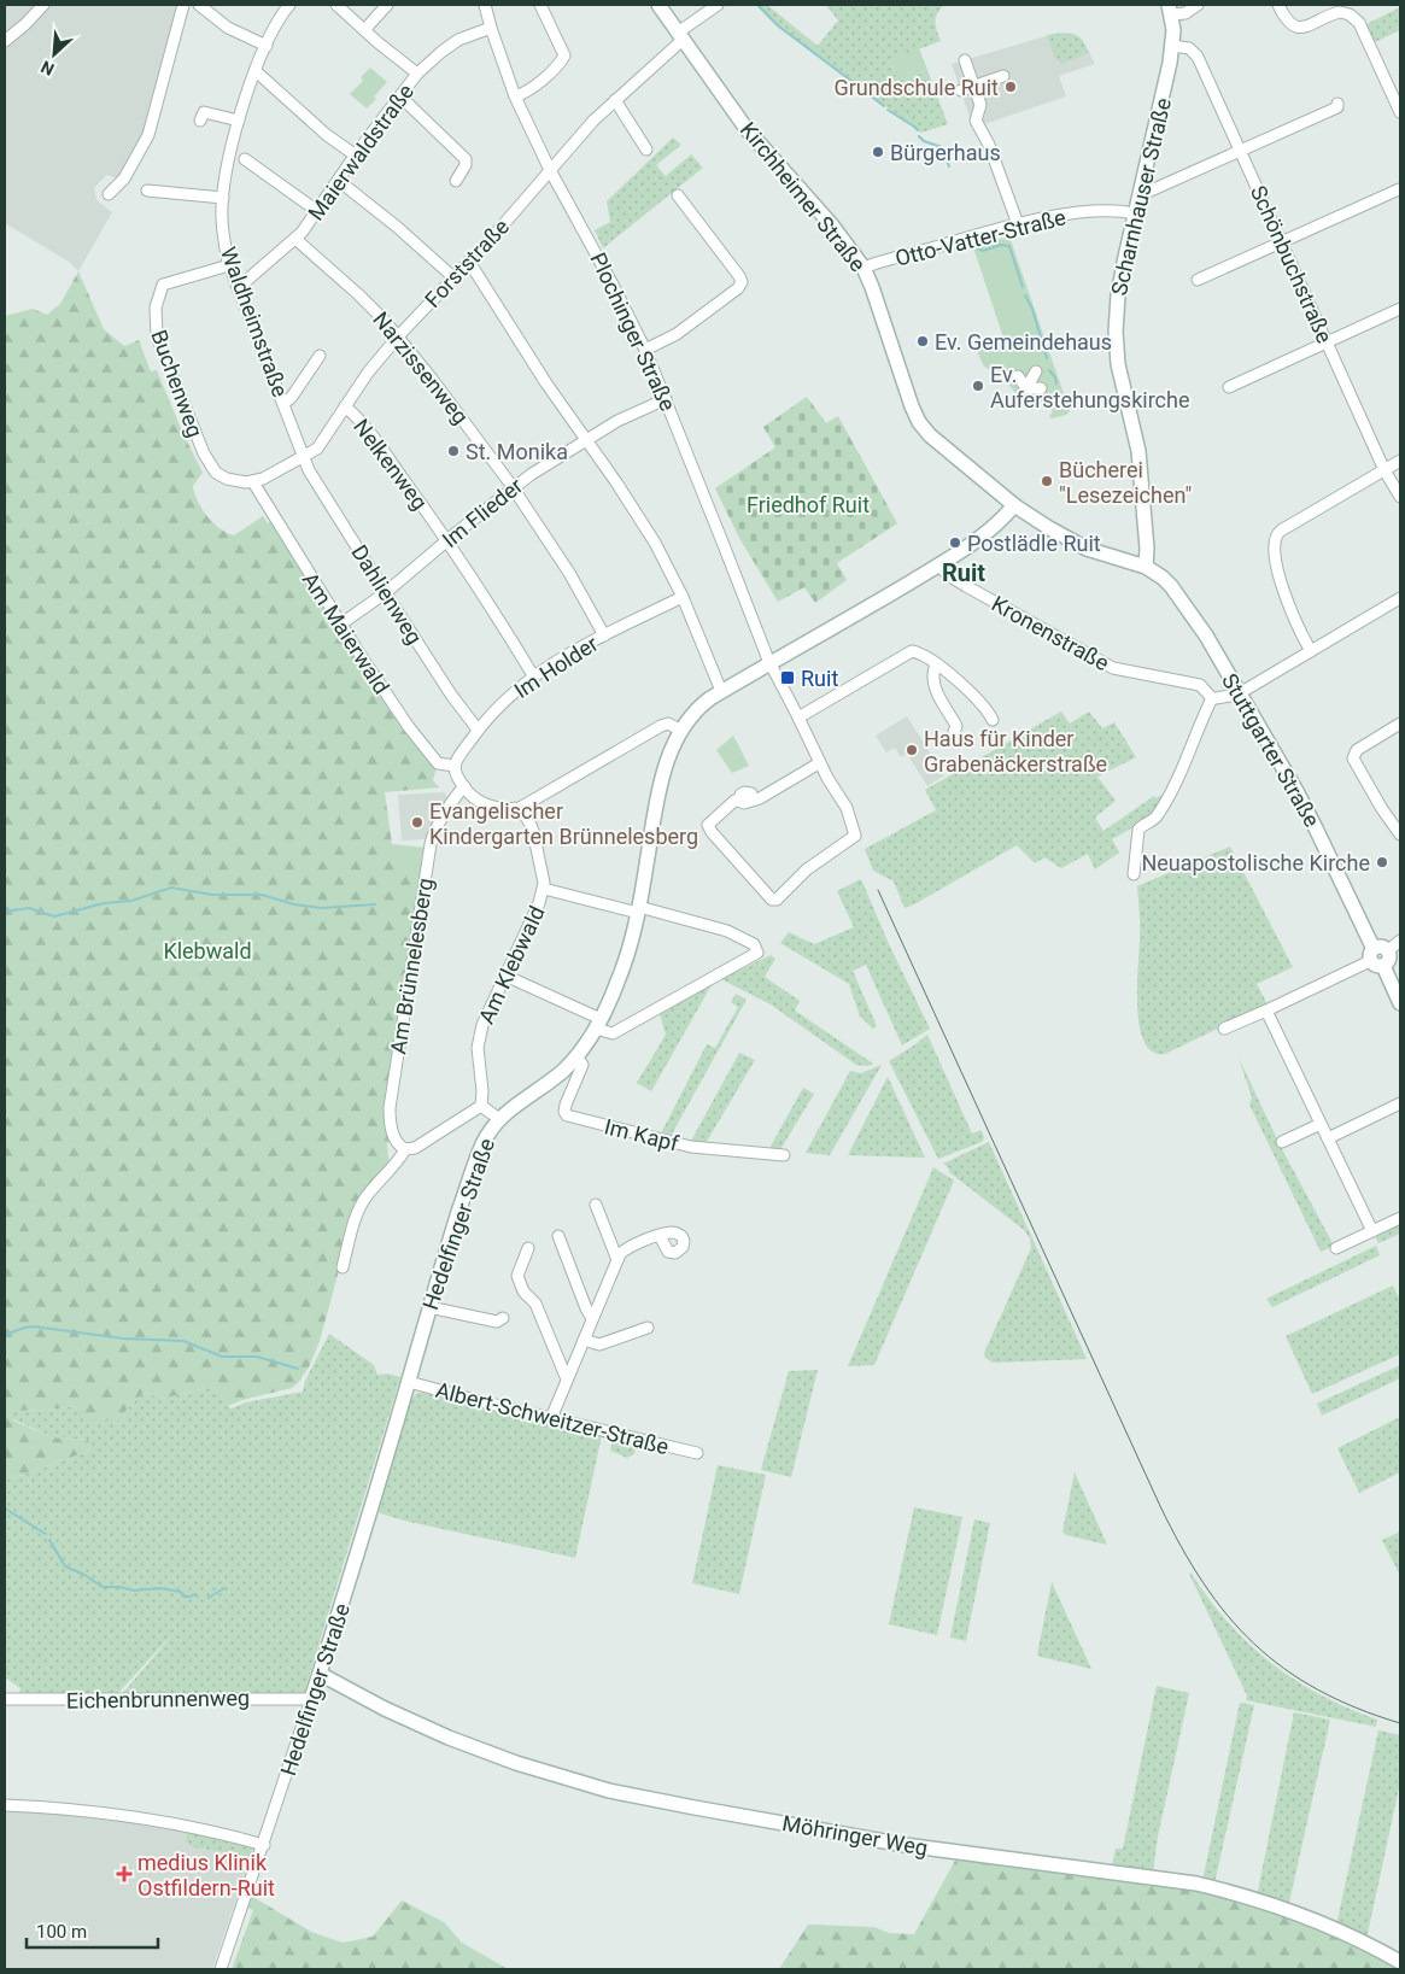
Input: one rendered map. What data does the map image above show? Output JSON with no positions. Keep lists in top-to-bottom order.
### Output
{
  "streets": {
    "street": [
      "Maierwaldstraße",
      "Kirchheimer Straße",
      "Scharnhauser Straße",
      "Otto-Vatter-Straße",
      "Forststraße",
      "Schönbuchstraße",
      "Waldheimstraße",
      "Plochinger Straße",
      "Narzissenweg",
      "Buchenweg",
      "Nelkenweg",
      "Im Flieder",
      "Dahlienweg",
      "Am Maierwald",
      "Kronenstraße",
      "Im Holder",
      "Stuttgarter Straße",
      "Am Klebwald",
      "Am Brünnelesberg",
      "Im Kapf",
      "Hedelfinger Straße",
      "Albert-Schweitzer-Straße",
      "Eichenbrunnenweg",
      "Möhringer Weg"
    ]
  },
  "crossings": [
    ["Maierwaldstraße", "Waldheimstraße"],
    ["Maierwaldstraße", "Plochinger Straße"],
    ["Maierwaldstraße", "Narzissenweg"],
    ["Kirchheimer Straße", "Scharnhauser Straße"],
    ["Kirchheimer Straße", "Otto-Vatter-Straße"],
    ["Kirchheimer Straße", "Forststraße"],
    ["Kirchheimer Straße", "Stuttgarter Straße"],
    ["Kirchheimer Straße", "Hedelfinger Straße"],
    ["Scharnhauser Straße", "Otto-Vatter-Straße"],
    ["Scharnhauser Straße", "Schönbuchstraße"],
    ["Scharnhauser Straße", "Stuttgarter Straße"],
    ["Forststraße", "Waldheimstraße"],
    ["Forststraße", "Plochinger Straße"],
    ["Forststraße", "Narzissenweg"],
    ["Forststraße", "Buchenweg"],
    ["Forststraße", "Nelkenweg"],
    ["Forststraße", "Dahlienweg"],
    ["Forststraße", "Am Maierwald"],
    ["Waldheimstraße", "Buchenweg"],
    ["Waldheimstraße", "Dahlienweg"],
    ["Plochinger Straße", "Im Flieder"],
    ["Plochinger Straße", "Hedelfinger Straße"],
    ["Narzissenweg", "Im Flieder"],
    ["Narzissenweg", "Im Holder"],
    ["Buchenweg", "Am Maierwald"],
    ["Nelkenweg", "Im Flieder"],
    ["Nelkenweg", "Im Holder"],
    ["Im Flieder", "Dahlienweg"],
    ["Im Flieder", "Am Maierwald"],
    ["Dahlienweg", "Im Holder"],
    ["Am Maierwald", "Im Holder"],
    ["Kronenstraße", "Hedelfinger Straße"],
    ["Im Kapf", "Hedelfinger Straße"],
    ["Hedelfinger Straße", "Albert-Schweitzer-Straße"],
    ["Hedelfinger Straße", "Eichenbrunnenweg"],
    ["Hedelfinger Straße", "Möhringer Weg"]
  ],
  "districts": ["Ruit"],
  "parks": ["Friedhof Ruit", "Klebwald"],
  "places": {
    "other": [
      "Grundschule Ruit",
      "Bürgerhaus",
      "Ev. Gemeindehaus",
      "Ev. Auferstehungskirche",
      "St. Monika",
      "Bücherei \"Lesezeichen\"",
      "Postlädle Ruit",
      "Haus für Kinder Grabenäckerstraße",
      "Evangelischer Kindergarten Brünnelesberg",
      "Neuapostolische Kirche"
    ],
    "transit": ["Ruit"],
    "health": ["medius Klinik Ostfildern-Ruit"]
  },
  "scale_bar": "100 m",
  "north": "bottom left"
}
